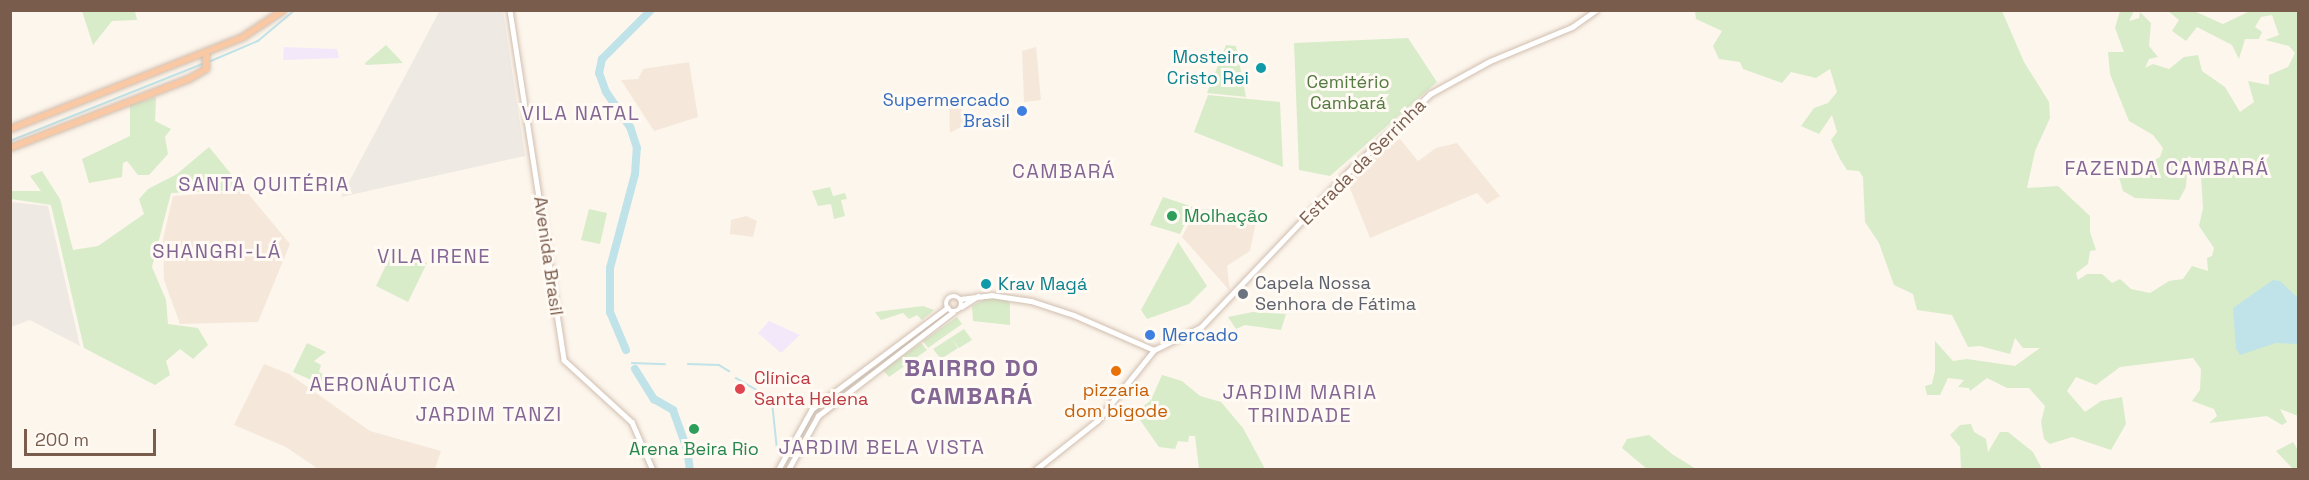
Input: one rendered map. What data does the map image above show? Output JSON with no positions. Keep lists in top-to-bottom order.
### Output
{
  "streets": {
    "street": ["Estrada da Serrinha", "Avenida Brasil"]
  },
  "districts": [
    "VILA NATAL",
    "FAZENDA CAMBARÁ",
    "CAMBARÁ",
    "SANTA QUITÉRIA",
    "SHANGRI-LÁ",
    "VILA IRENE",
    "BAIRRO DO CAMBARÁ",
    "AERONÁUTICA",
    "JARDIM MARIA TRINDADE",
    "JARDIM TANZI",
    "JARDIM BELA VISTA"
  ],
  "parks": ["Cemitério Cambará"],
  "places": [
    "Mosteiro Cristo Rei",
    "Supermercado Brasil",
    "Molhação",
    "Krav Magá",
    "Capela Nossa Senhora de Fátima",
    "Mercado",
    "pizzaria dom bigode",
    "Clínica Santa Helena",
    "Arena Beira Rio"
  ],
  "scale_bar": "200 m"
}
